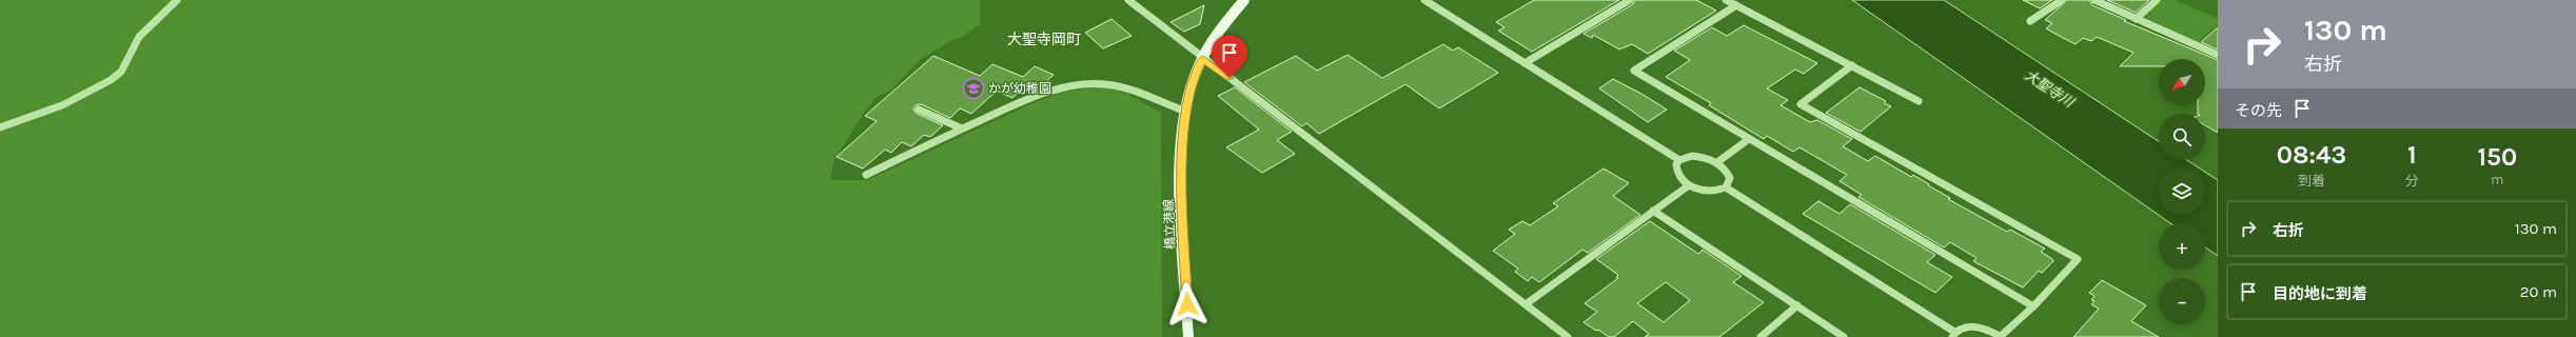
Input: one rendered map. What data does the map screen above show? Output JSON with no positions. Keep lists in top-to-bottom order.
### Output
{
  "streets": {
    "main road": ["橋立港線"]
  },
  "districts": ["大聖寺岡町"],
  "water": ["大聖寺川"],
  "places": {
    "school or university": ["かが幼稚園"]
  },
  "north": "bottom left",
  "page": {
    "turn": ["130 m", "右折"],
    "map_buttons": ["+", "−"],
    "then": "その先",
    "eta": [
      "08:43",
      "到着",
      "1",
      "分",
      "150",
      "m"
    ],
    "list": [
      {
        "name": "右折",
        "value": "130 m"
      },
      {
        "name": "目的地に到着",
        "value": "20 m"
      }
    ]
  }
}
